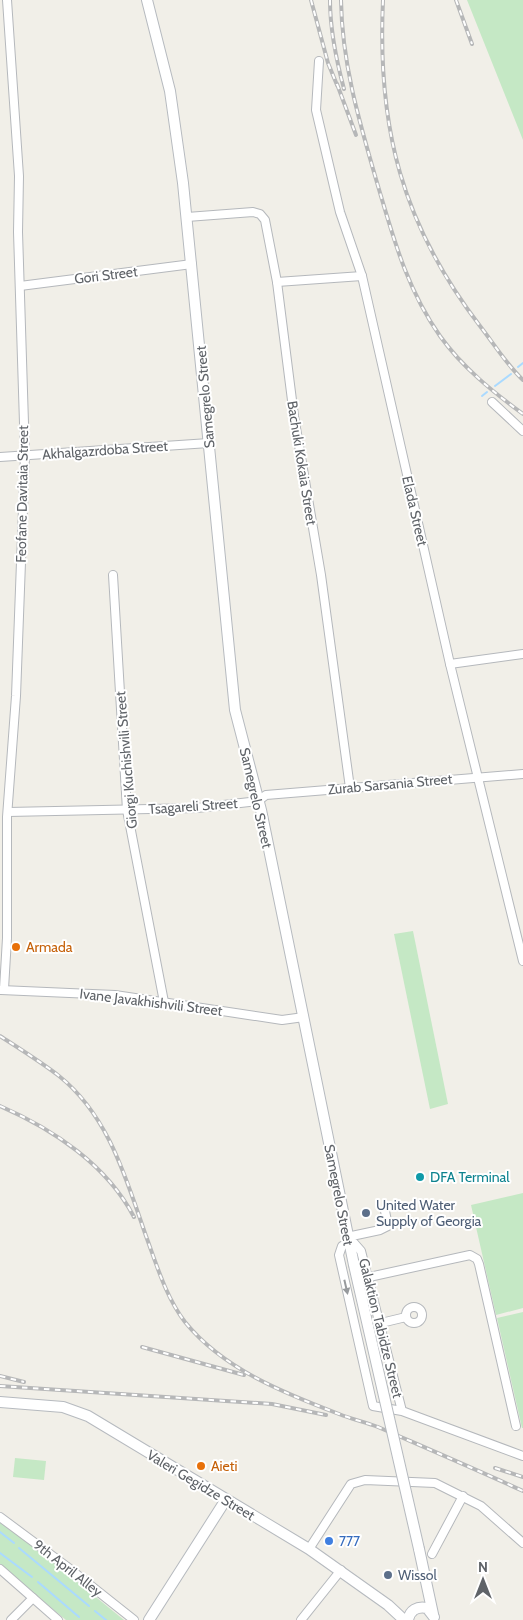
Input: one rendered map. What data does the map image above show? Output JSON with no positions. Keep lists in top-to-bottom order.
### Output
{
  "streets": {
    "main road": ["Samegrelo Street", "Valeri Gegidze Street"],
    "street": [
      "Gori Street",
      "Akhalgazrdoba Street",
      "Bachuki Kokaia Street",
      "Feofane Davitaia Street",
      "Elada Street",
      "Giorgi Kuchishvili Street",
      "Zurab Sarsania Street",
      "Tsagareli Street",
      "Ivane Javakhishvili Street",
      "Galaktion Tabidze Street",
      "9th April Alley"
    ]
  },
  "crossings": [
    ["Gori Street", "Samegrelo Street"],
    ["Gori Street", "Feofane Davitaia Street"],
    ["Samegrelo Street", "Akhalgazrdoba Street"],
    ["Samegrelo Street", "Bachuki Kokaia Street"],
    ["Samegrelo Street", "Zurab Sarsania Street"],
    ["Samegrelo Street", "Tsagareli Street"],
    ["Samegrelo Street", "Ivane Javakhishvili Street"],
    ["Samegrelo Street", "Galaktion Tabidze Street"],
    ["Samegrelo Street", "Valeri Gegidze Street"],
    ["Akhalgazrdoba Street", "Feofane Davitaia Street"],
    ["Bachuki Kokaia Street", "Zurab Sarsania Street"],
    ["Feofane Davitaia Street", "Tsagareli Street"],
    ["Feofane Davitaia Street", "Ivane Javakhishvili Street"],
    ["Elada Street", "Zurab Sarsania Street"],
    ["Giorgi Kuchishvili Street", "Tsagareli Street"],
    ["Giorgi Kuchishvili Street", "Ivane Javakhishvili Street"],
    ["Zurab Sarsania Street", "Tsagareli Street"]
  ],
  "places": [
    "Armada",
    "DFA Terminal",
    "United Water Supply of Georgia",
    "Aieti",
    "777",
    "Wissol"
  ],
  "north": "top"
}
